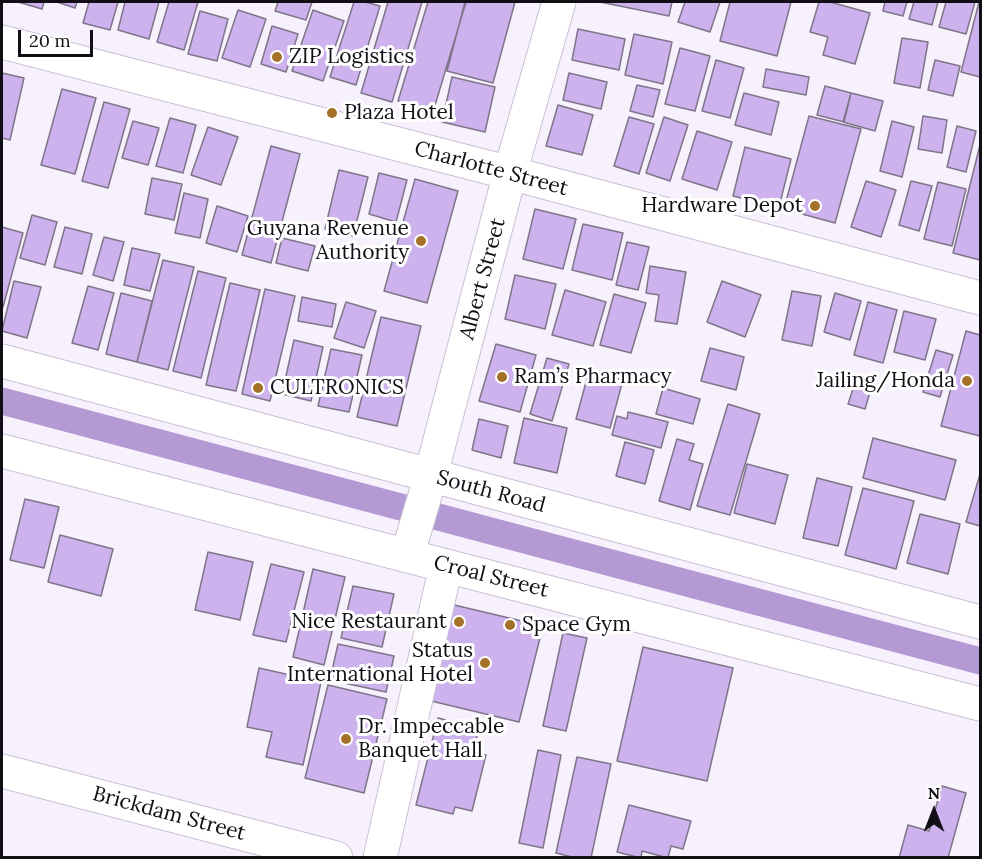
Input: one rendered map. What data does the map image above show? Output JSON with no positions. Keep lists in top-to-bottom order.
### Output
{
  "streets": {
    "street": [
      "Charlotte Street",
      "Albert Street",
      "South Road",
      "Croal Street",
      "Brickdam Street"
    ]
  },
  "crossings": [
    ["Charlotte Street", "Albert Street"],
    ["Albert Street", "South Road"],
    ["Albert Street", "Croal Street"]
  ],
  "places": [
    "ZIP Logistics",
    "Plaza Hotel",
    "Hardware Depot",
    "Guyana Revenue Authority",
    "Ram’s Pharmacy",
    "Jailing/Honda",
    "CULTRONICS",
    "Nice Restaurant",
    "Space Gym",
    "Status International Hotel",
    "Dr. Impeccable Banquet Hall"
  ],
  "scale_bar": "20 m",
  "north": "top"
}
